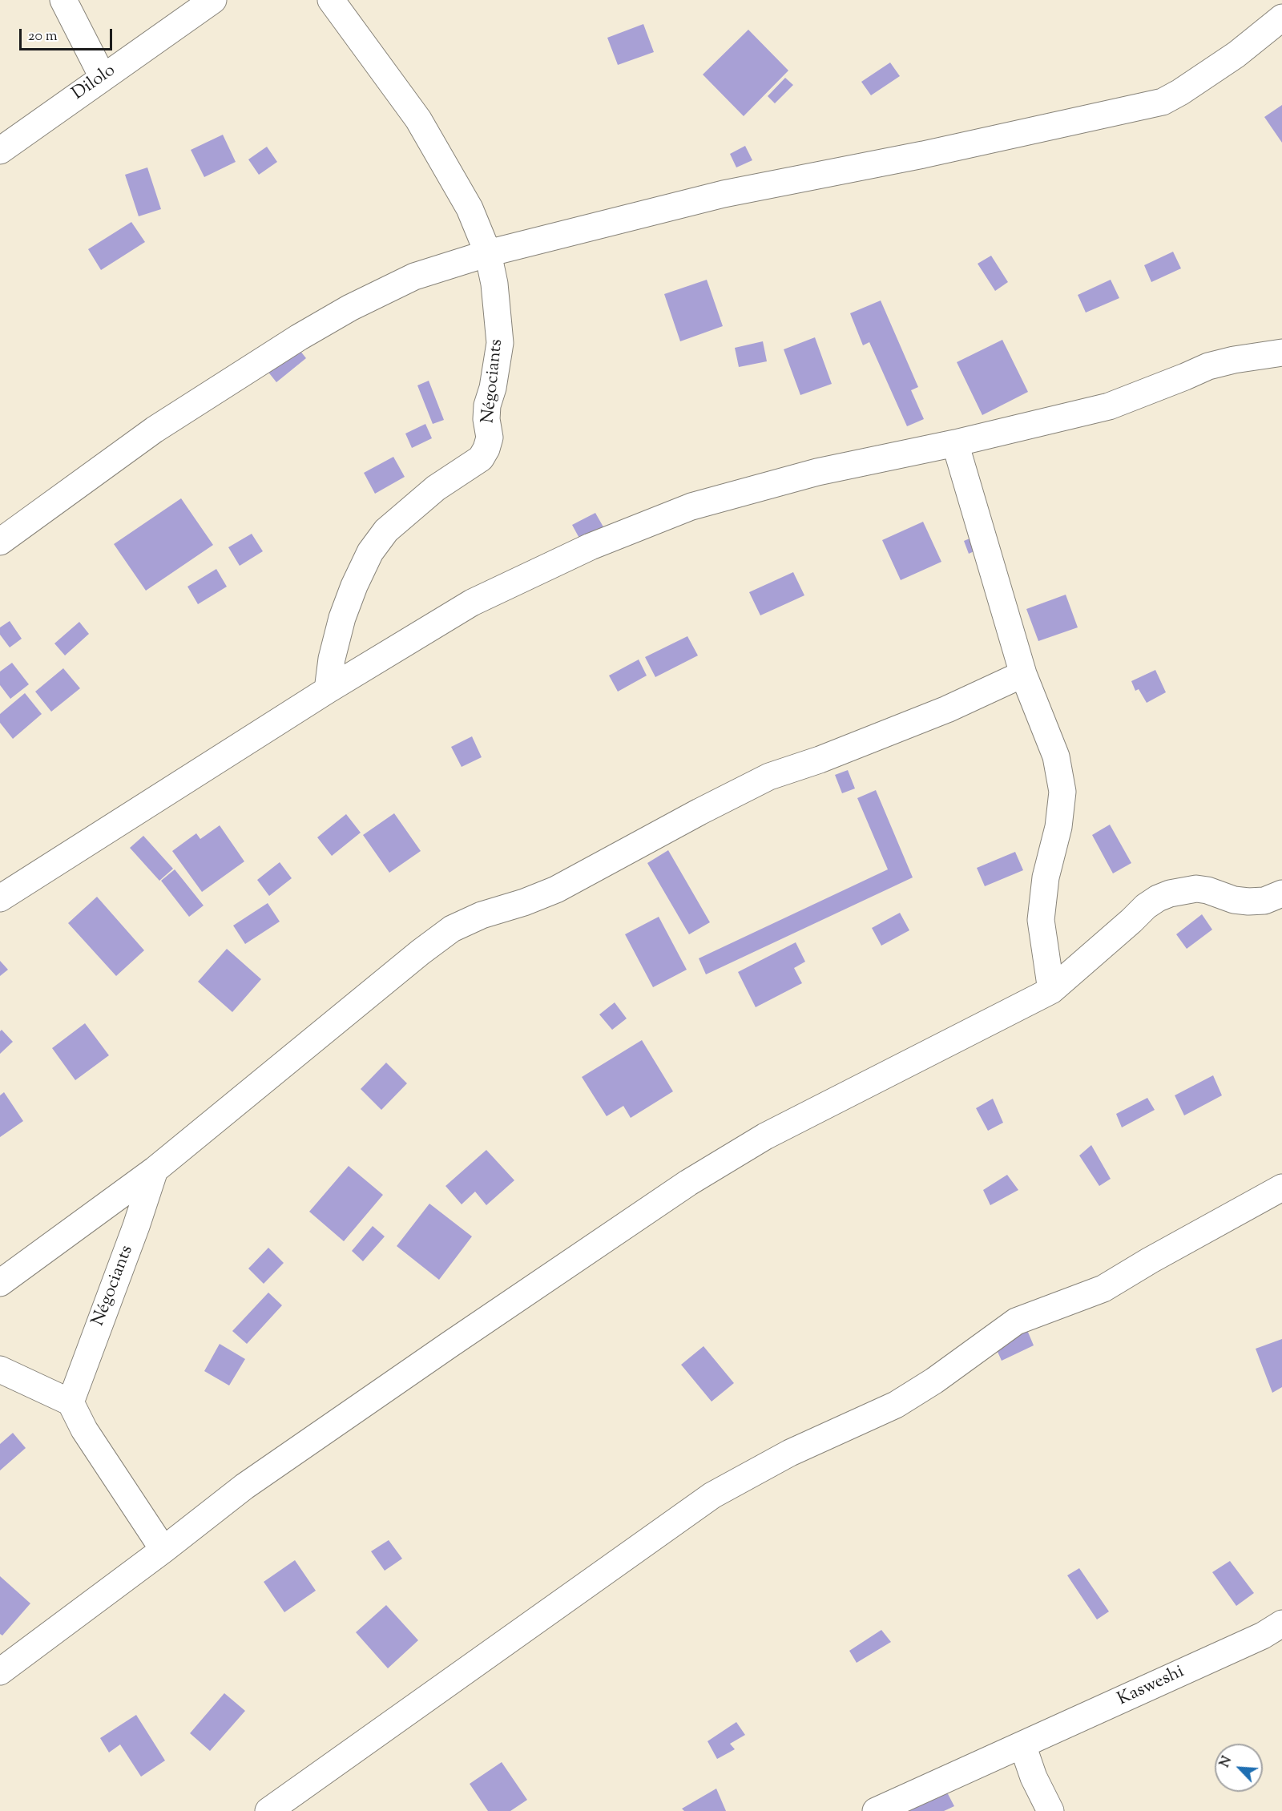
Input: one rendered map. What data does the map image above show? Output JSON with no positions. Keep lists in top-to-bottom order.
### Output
{
  "streets": {
    "street": ["Dilolo", "Négociants", "Kasweshi"]
  },
  "scale_bar": "20 m",
  "north": "top left"
}
